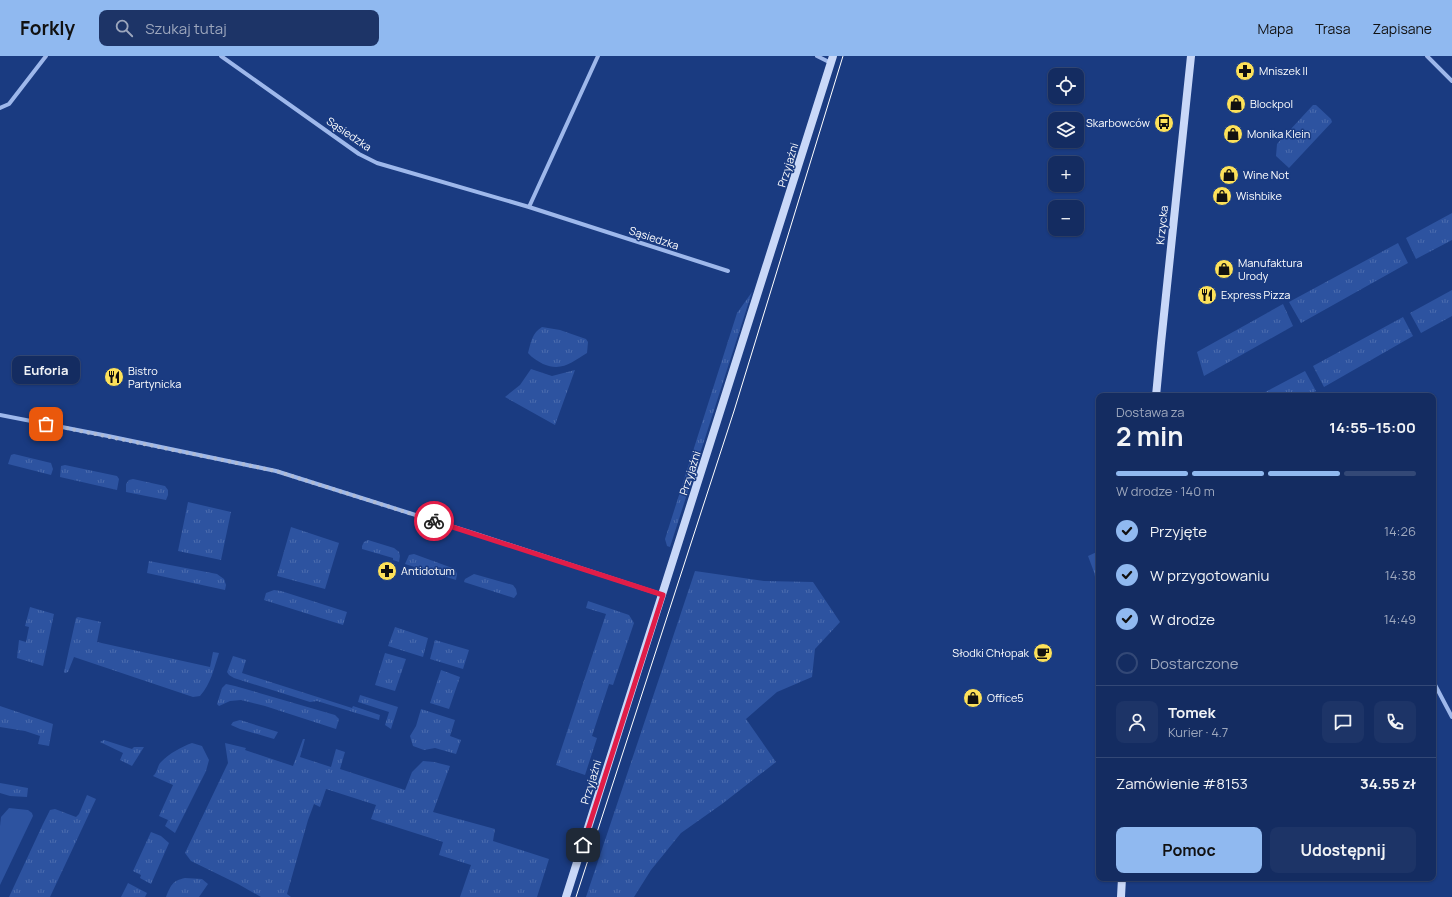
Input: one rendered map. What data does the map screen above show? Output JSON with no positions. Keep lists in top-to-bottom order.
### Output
{
  "streets": {
    "street": ["Sąsiedzka", "Przyjaźni", "Krzycka"]
  },
  "places": {
    "pharmacy": ["Mniszek II", "Antidotum"],
    "shop": [
      "Blockpol",
      "Monika Klein",
      "Wine Not",
      "Wishbike",
      "Manufaktura Urody",
      "Office5"
    ],
    "bus stop": ["Skarbowców"],
    "restaurant": ["Express Pizza", "Bistro Partynicka"],
    "other": ["Euforia"],
    "cafe": ["Słodki Chłopak"]
  },
  "page": {
    "header": "Forkly",
    "search": "Szukaj tutaj",
    "nav": ["Mapa", "Trasa", "Zapisane"],
    "map_buttons": ["+", "−"],
    "bubble": "Euforia",
    "heading": ["2 min", "Dostawa za", "14:55–15:00"],
    "panel": [
      "Tomek",
      "Kurier · 4.7",
      "Zamówienie #8153",
      "34.55 zł"
    ],
    "bar": "W drodze · 140 m",
    "list": [
      ["Przyjęte", "14:26"],
      ["W przygotowaniu", "14:38"],
      ["W drodze", "14:49"],
      "Dostarczone"
    ],
    "buttons": ["Pomoc", "Udostępnij"]
  }
}
